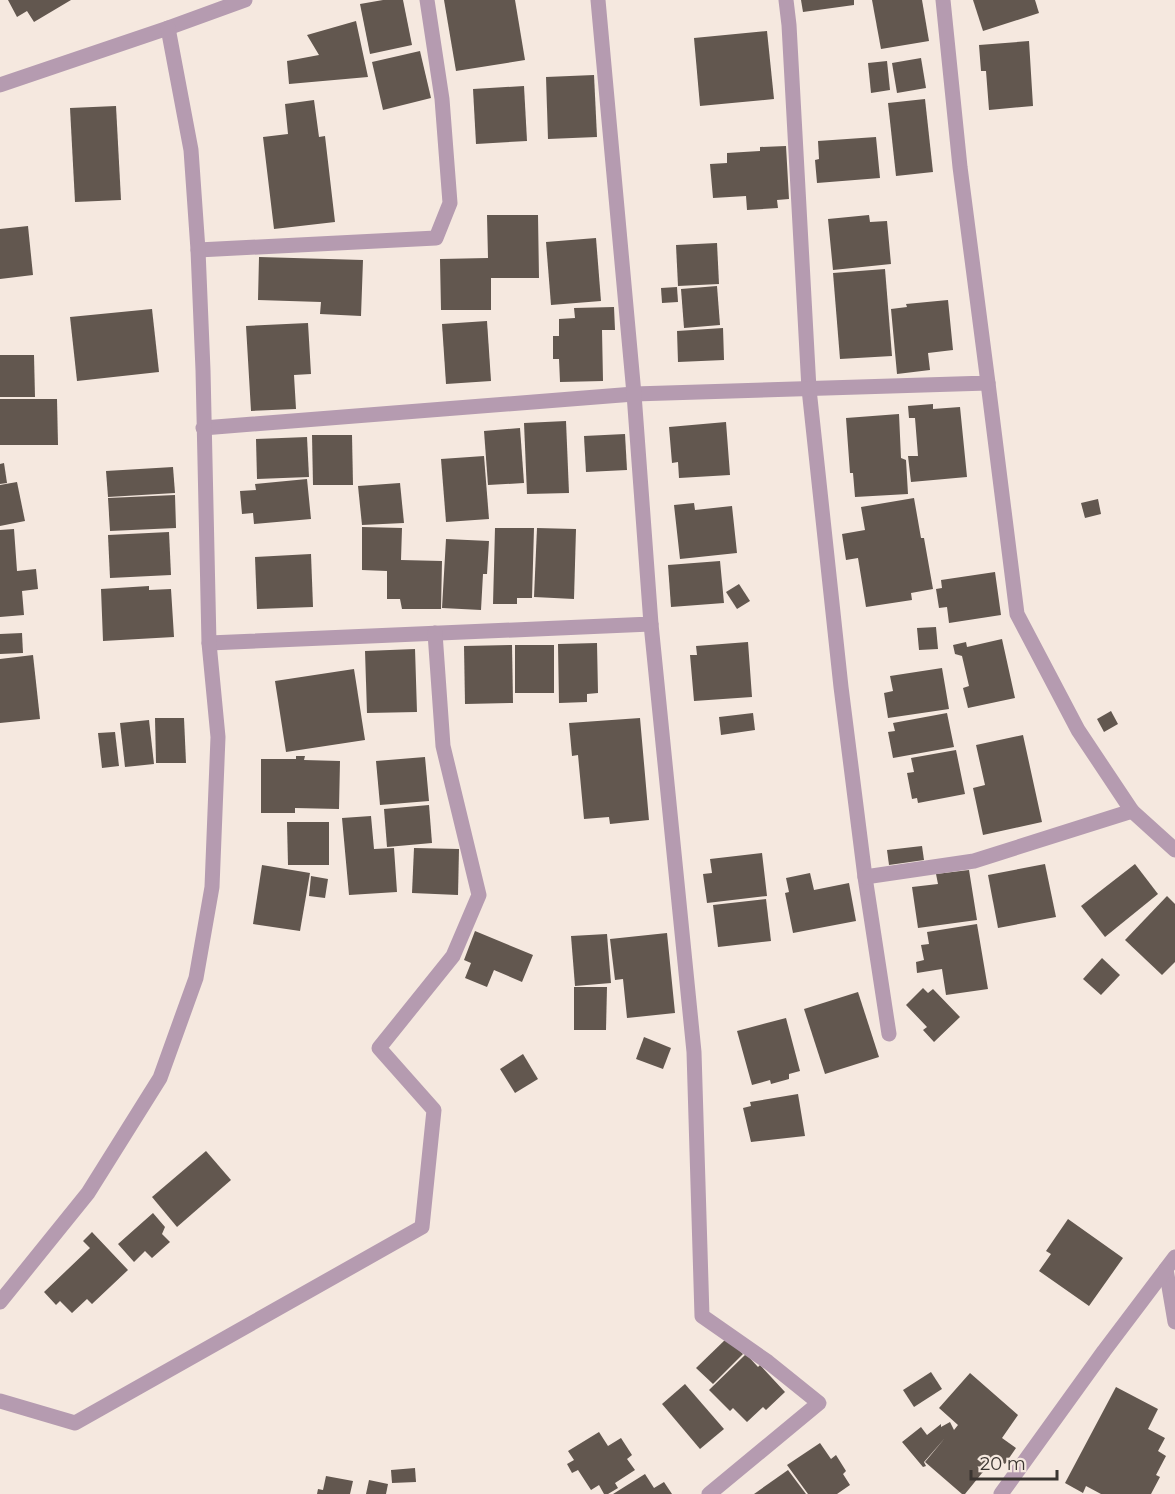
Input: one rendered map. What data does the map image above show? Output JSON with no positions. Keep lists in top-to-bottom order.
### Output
{
  "scale_bar": "20 m"
}
